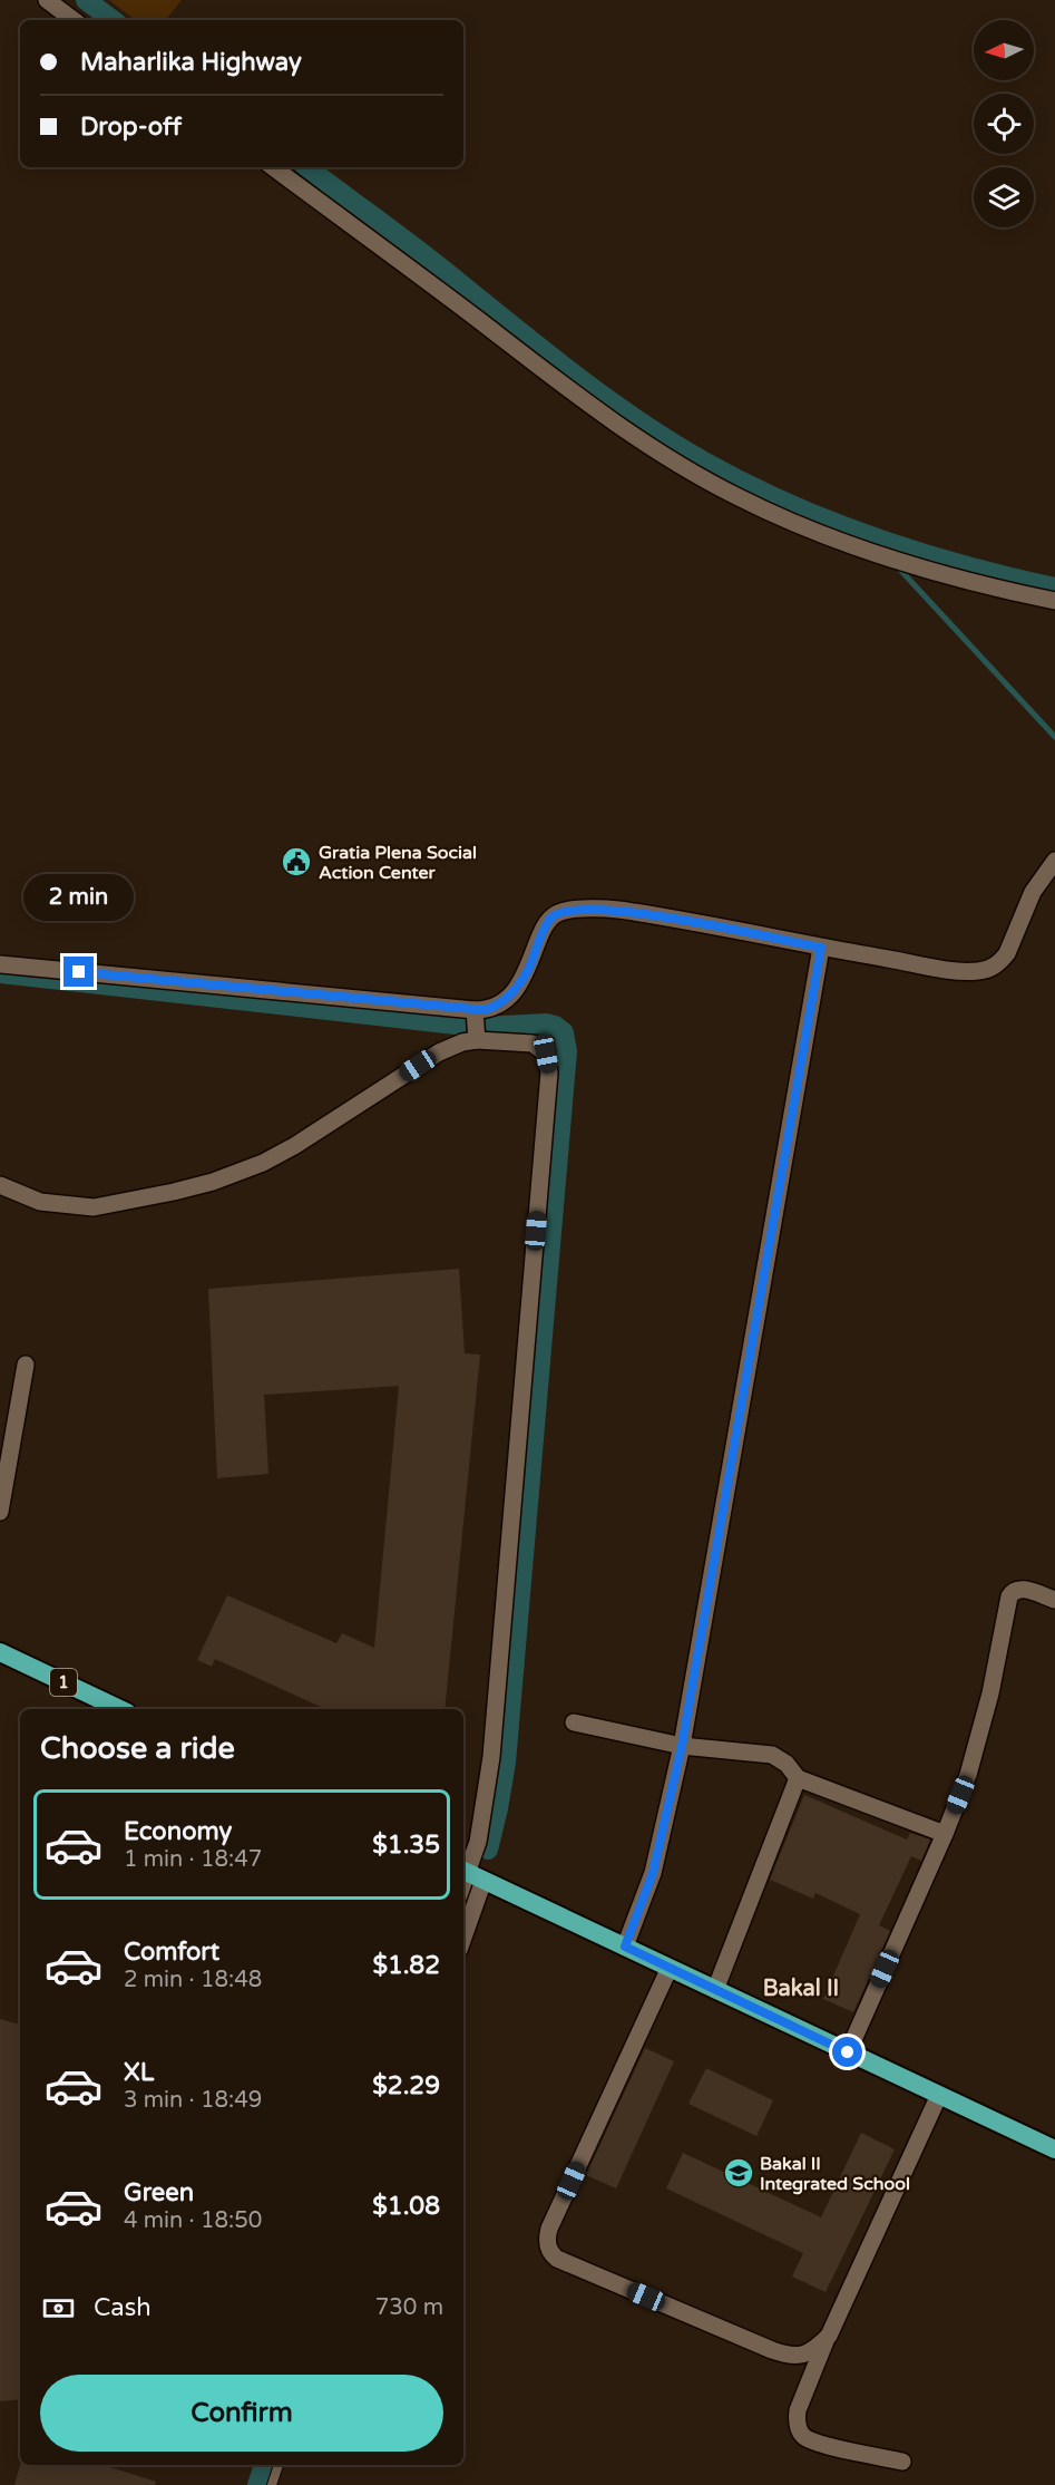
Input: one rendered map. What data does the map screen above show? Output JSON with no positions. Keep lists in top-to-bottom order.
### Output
{
  "streets": {
    "highway": ["1"]
  },
  "districts": ["Bakal II"],
  "places": {
    "public building": ["Gratia Plena Social Action Center"],
    "school or university": ["Bakal II Integrated School"]
  },
  "north": "left",
  "page": {
    "banner": ["Maharlika Highway", "Drop-off"],
    "bubble": "2 min",
    "heading": "Choose a ride",
    "list": [
      {
        "name": "Economy",
        "note": "1 min · 18:47",
        "value": "$1.35"
      },
      {
        "name": "Comfort",
        "note": "2 min · 18:48",
        "value": "$1.82"
      },
      {
        "name": "XL",
        "note": "3 min · 18:49",
        "value": "$2.29"
      },
      {
        "name": "Green",
        "note": "4 min · 18:50",
        "value": "$1.08"
      }
    ],
    "pay": ["Cash", "730 m"],
    "buttons": "Confirm"
  }
}
